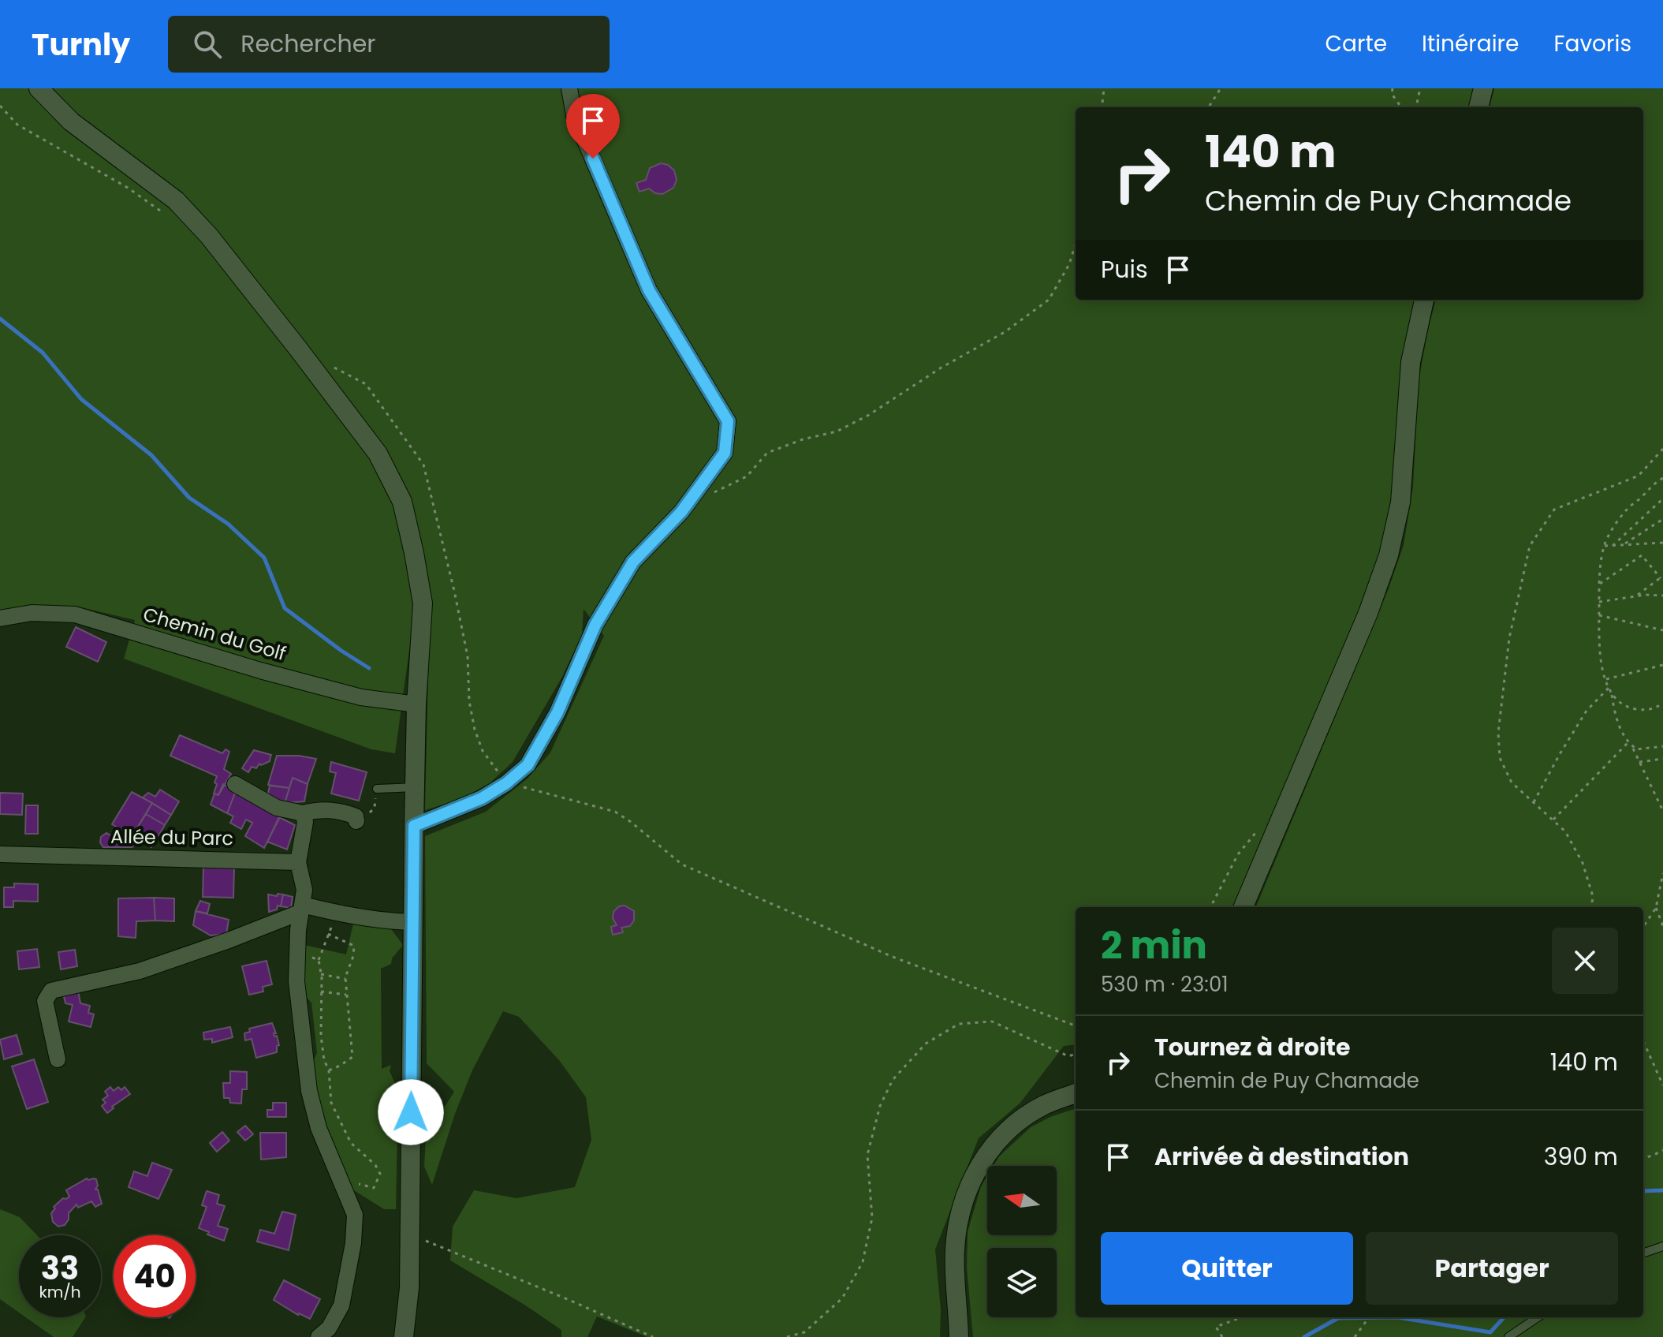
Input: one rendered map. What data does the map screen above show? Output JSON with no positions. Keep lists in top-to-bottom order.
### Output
{
  "streets": {
    "street": ["Chemin du Golf", "Allée du Parc"]
  },
  "north": "left",
  "page": {
    "header": "Turnly",
    "search": "Rechercher",
    "nav": ["Carte", "Itinéraire", "Favoris"],
    "turn": ["140 m", "Chemin de Puy Chamade"],
    "then": "Puis",
    "heading": ["2 min", "530 m · 23:01"],
    "list": [
      {
        "name": "Tournez à droite",
        "note": "Chemin de Puy Chamade",
        "value": "140 m"
      },
      {
        "name": "Arrivée à destination",
        "value": "390 m"
      }
    ],
    "buttons": ["Quitter", "Partager"],
    "speed": "33 km/h",
    "limit": "40"
  }
}
